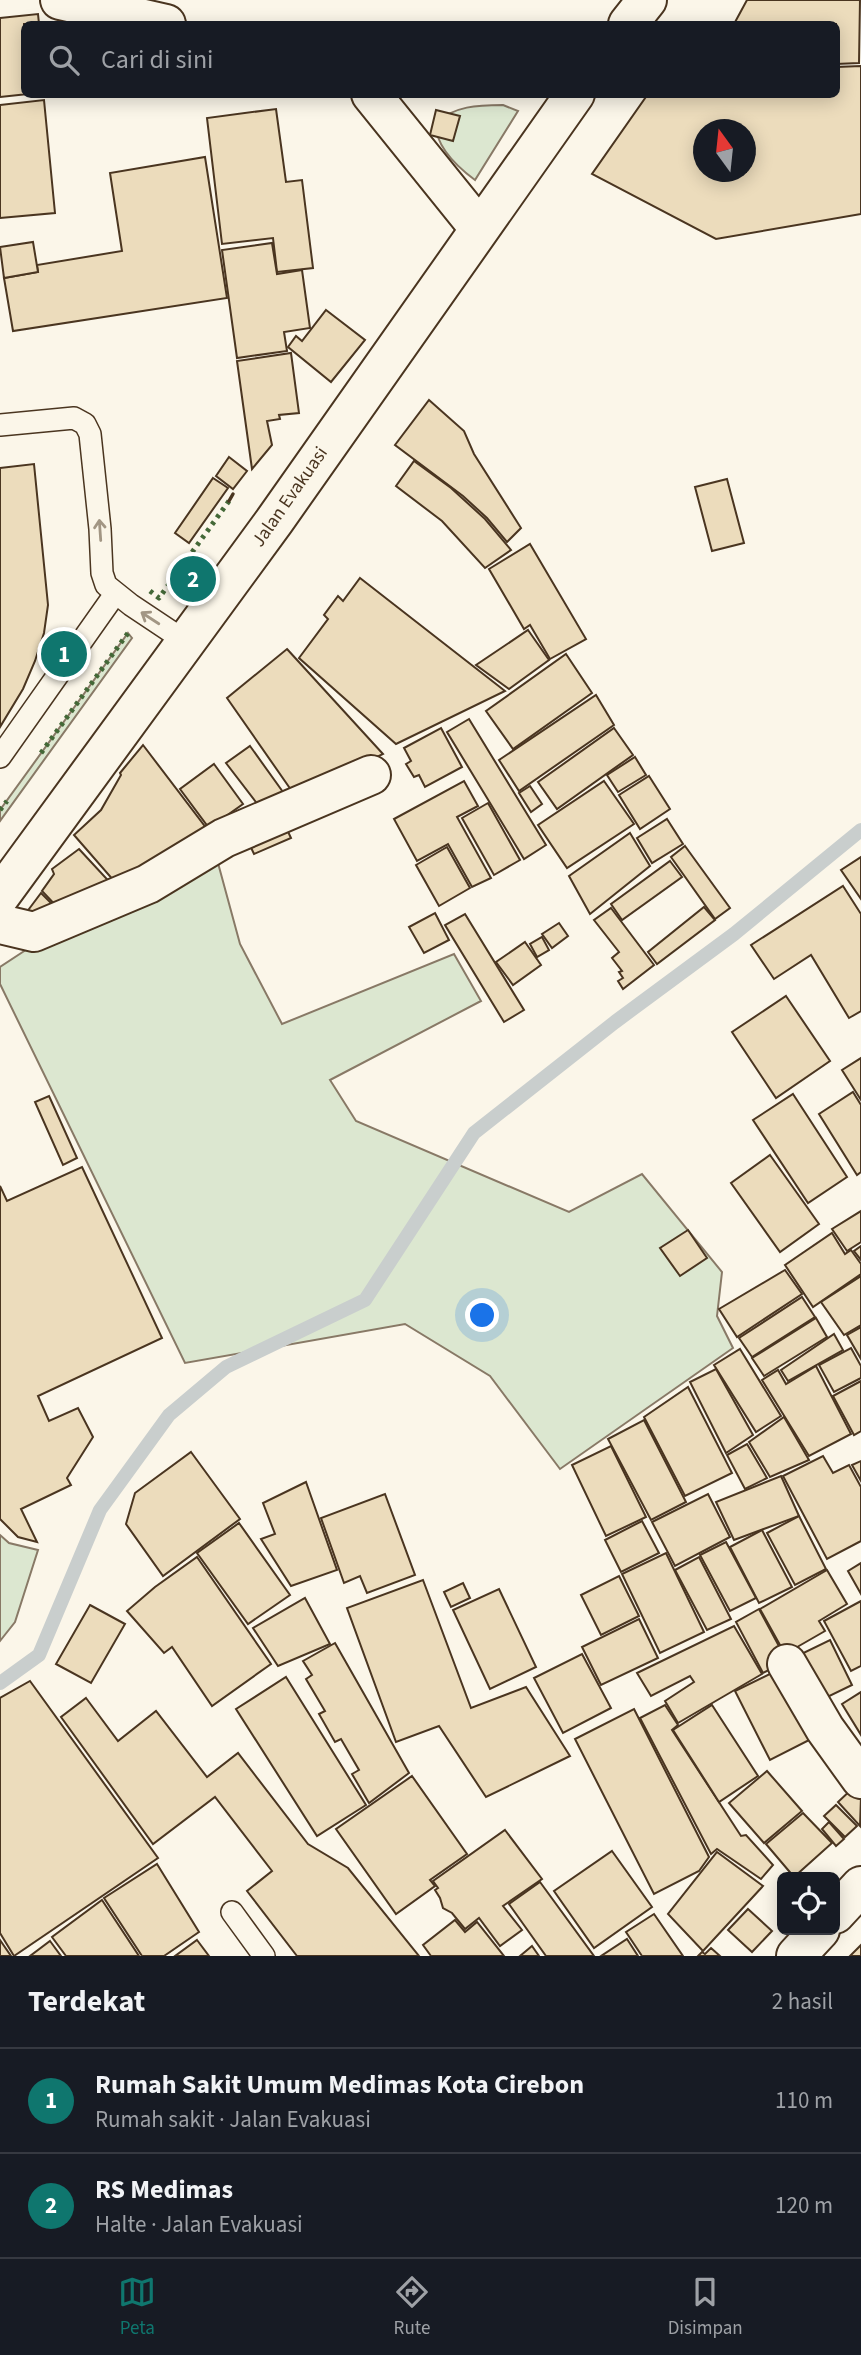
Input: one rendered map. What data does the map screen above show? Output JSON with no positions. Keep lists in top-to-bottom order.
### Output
{
  "streets": {
    "street": ["Jalan Evakuasi"]
  },
  "north": "top",
  "page": {
    "search": "Cari di sini",
    "pins": ["2", "1"],
    "heading": ["Terdekat", "2 hasil"],
    "list": [
      {
        "mark": "1",
        "name": "Rumah Sakit Umum Medimas Kota Cirebon",
        "note": "Rumah sakit · Jalan Evakuasi",
        "value": "110 m"
      },
      {
        "mark": "2",
        "name": "RS Medimas",
        "note": "Halte · Jalan Evakuasi",
        "value": "120 m"
      }
    ],
    "nav": ["Peta", "Rute", "Disimpan"]
  }
}
